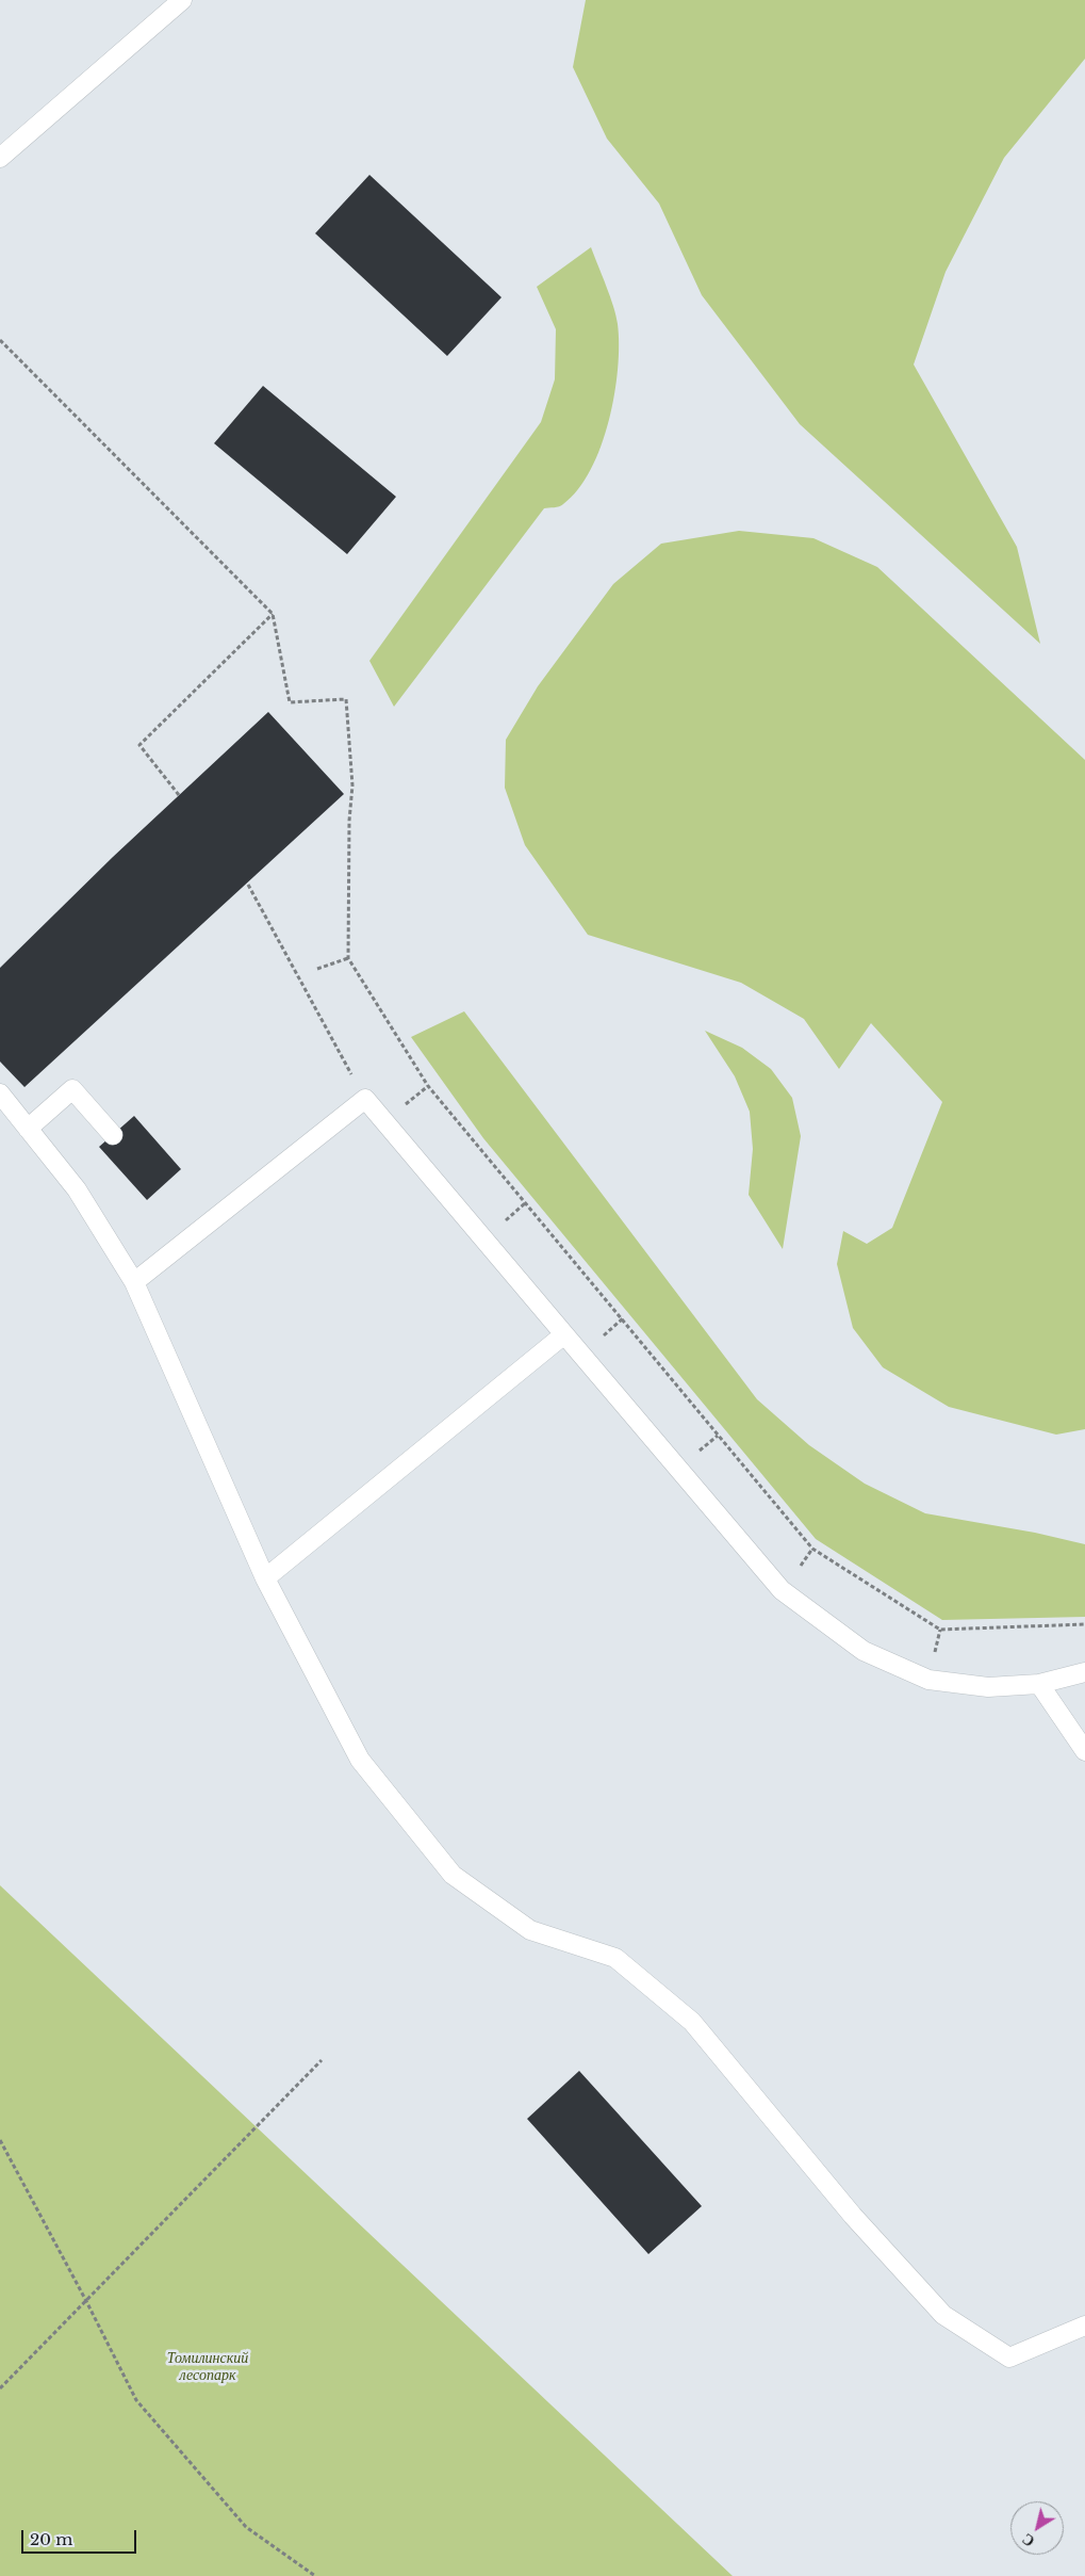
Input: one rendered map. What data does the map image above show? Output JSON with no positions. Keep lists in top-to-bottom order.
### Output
{
  "parks": ["Томилинский лесопарк"],
  "scale_bar": "20 m",
  "north": "bottom left"
}
